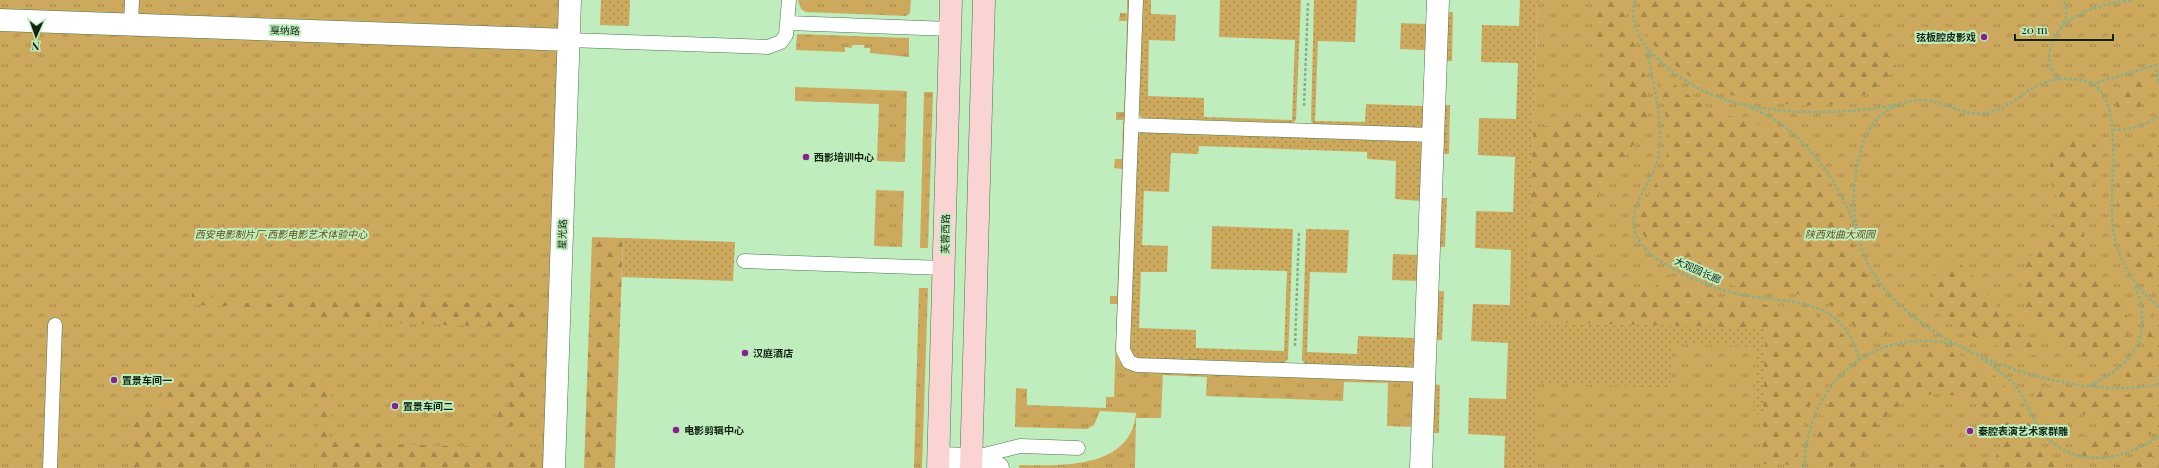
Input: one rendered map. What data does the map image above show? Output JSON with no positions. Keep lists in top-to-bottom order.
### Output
{
  "streets": {
    "main road": ["芙蓉西路"],
    "street": ["戛纳路", "星光路"],
    "path": ["大观园长廊"]
  },
  "crossings": [
    ["戛纳路", "星光路"]
  ],
  "parks": ["西安电影制片厂·西影电影艺术体验中心", "陕西戏曲大观园"],
  "places": [
    "弦板腔皮影戏",
    "西影培训中心",
    "汉庭酒店",
    "置景车间一",
    "置景车间二",
    "电影剪辑中心",
    "秦腔表演艺术家群雕"
  ],
  "scale_bar": "20 m",
  "north": "bottom"
}
